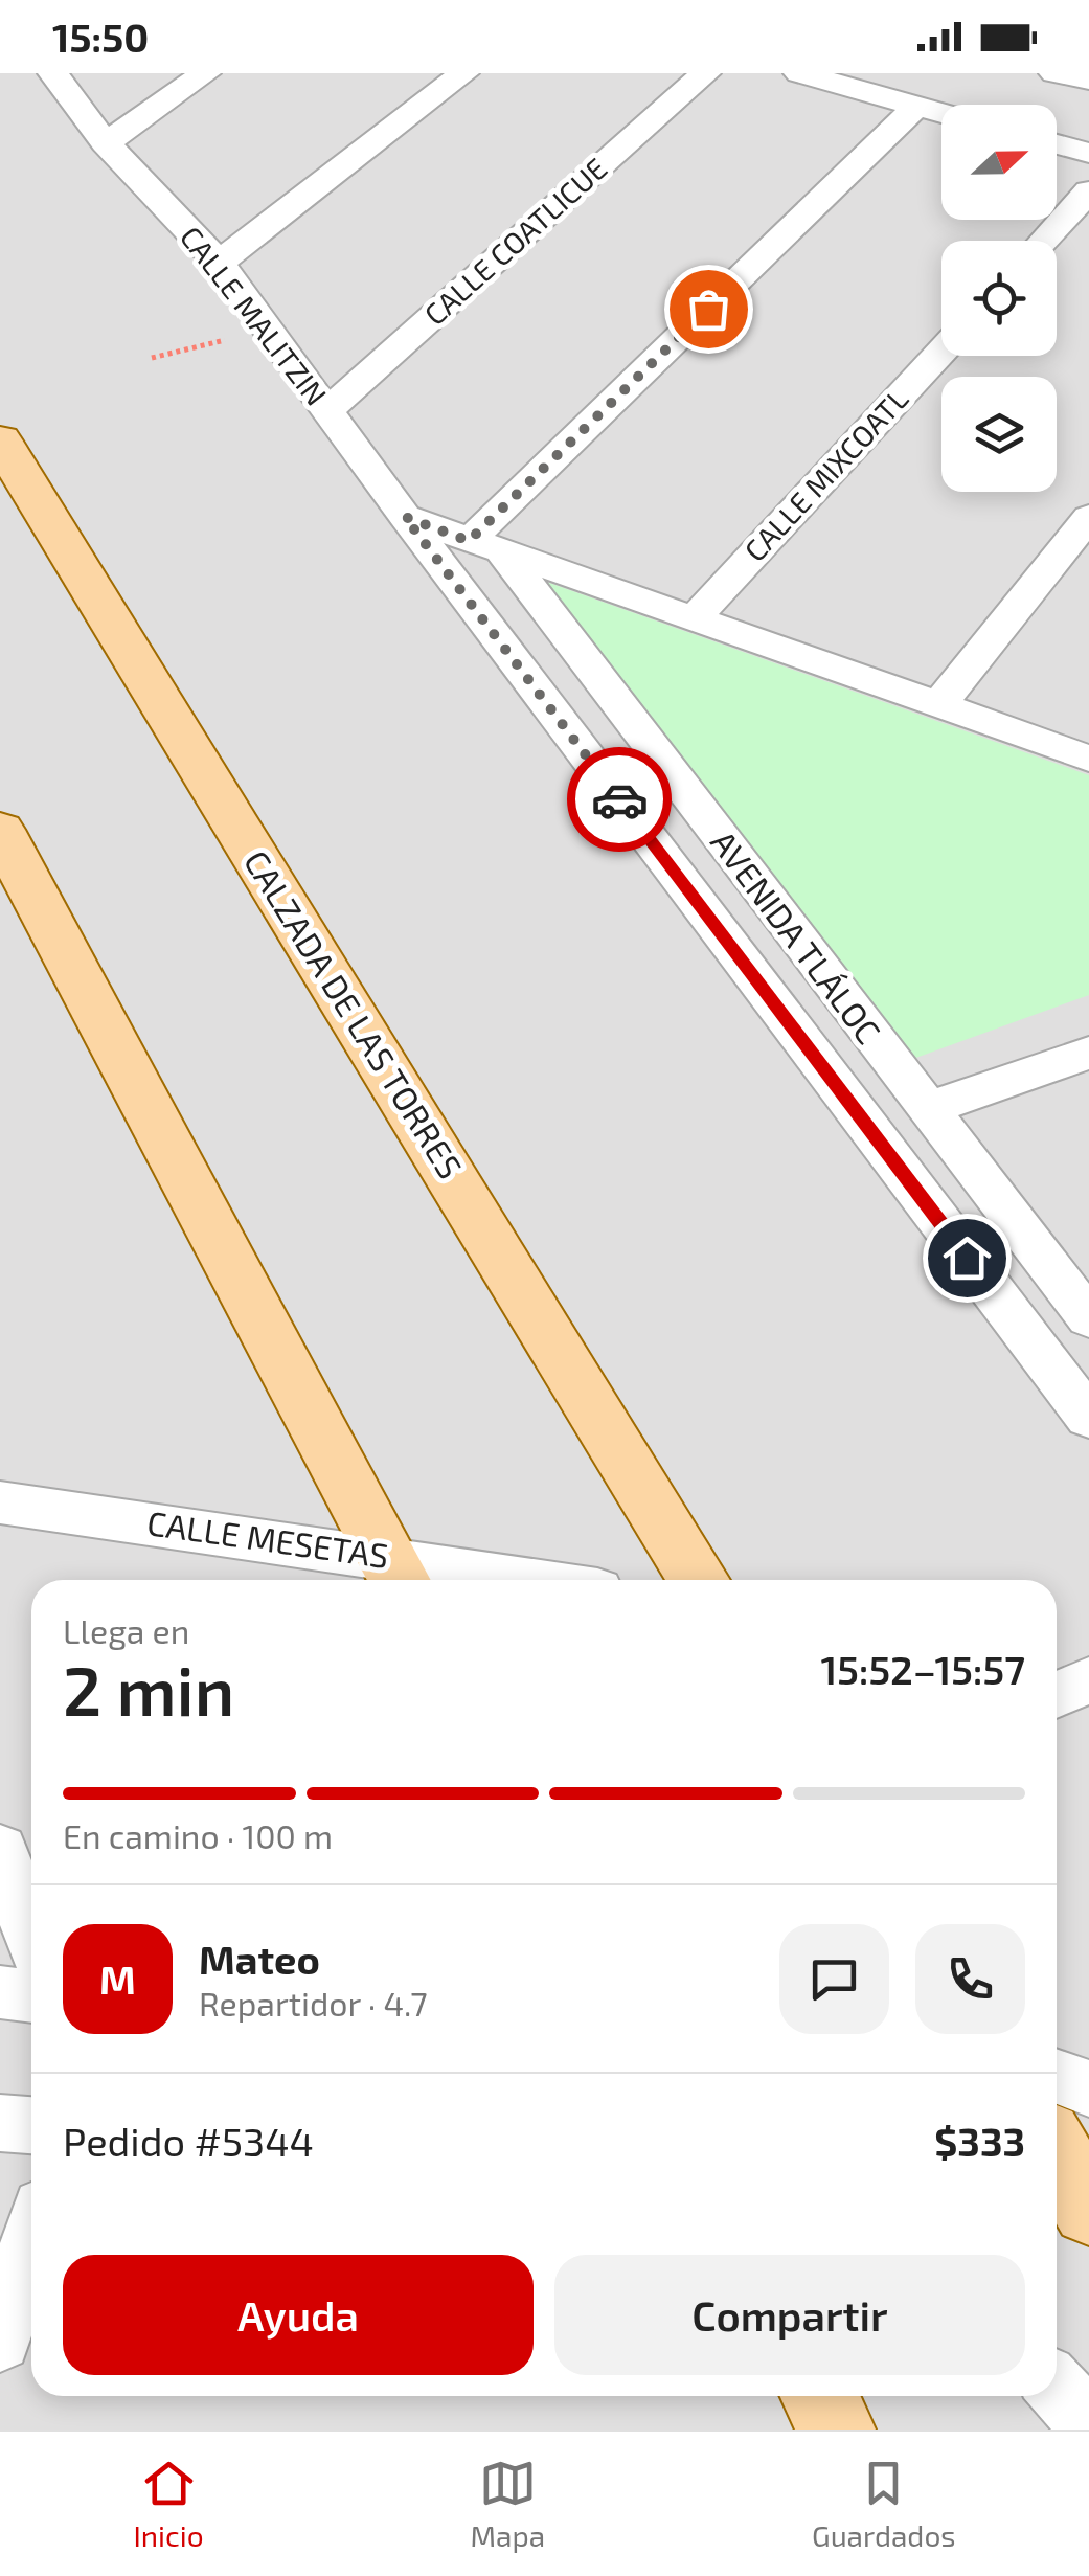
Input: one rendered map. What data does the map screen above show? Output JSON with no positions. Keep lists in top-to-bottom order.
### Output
{
  "streets": {
    "main road": ["CALZADA DE LAS TORRES"],
    "street": [
      "CALLE COATLICUE",
      "CALLE MALITZIN",
      "CALLE MIXCOATL",
      "AVENIDA TLÁLOC",
      "CALLE MESETAS"
    ]
  },
  "crossings": [
    ["CALLE COATLICUE", "CALLE MALITZIN"],
    ["CALLE MALITZIN", "AVENIDA TLÁLOC"]
  ],
  "north": "right",
  "page": {
    "status": "15:50",
    "heading": ["2 min", "Llega en", "15:52–15:57"],
    "panel": [
      "Mateo",
      "Repartidor · 4.7",
      "Pedido #5344",
      "$333"
    ],
    "bar": "En camino · 100 m",
    "round": "M",
    "buttons": ["Ayuda", "Compartir"],
    "tabs": ["Inicio", "Mapa", "Guardados"]
  }
}
